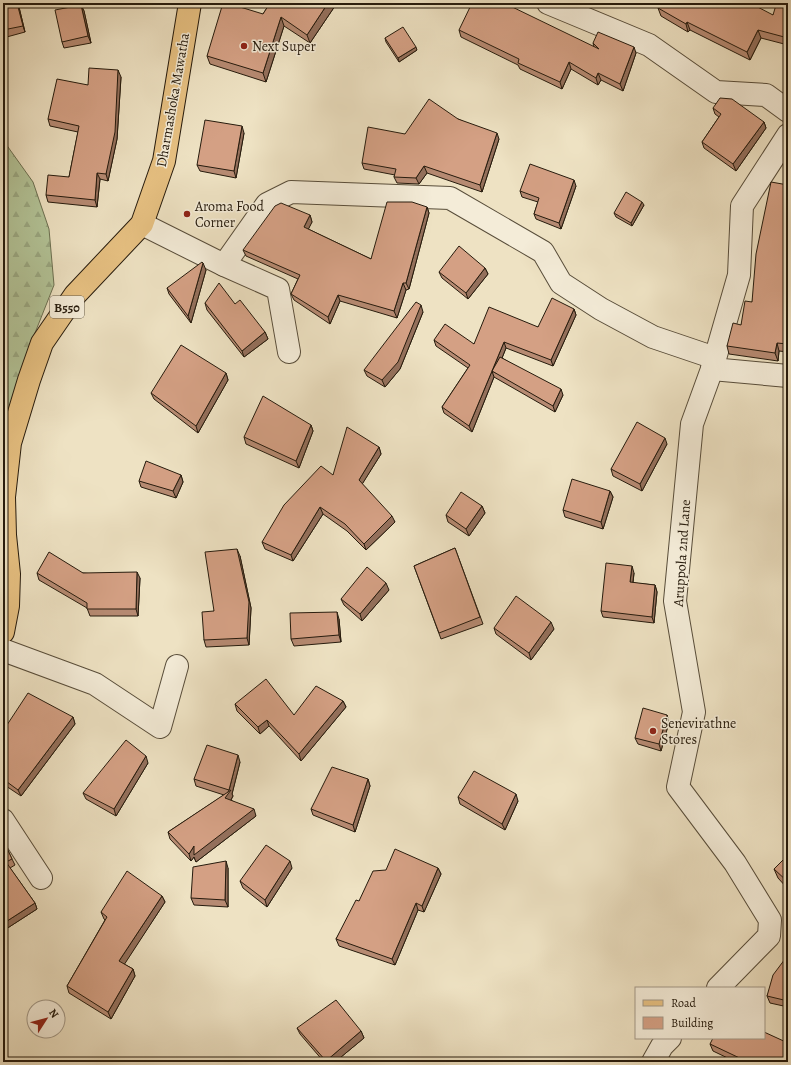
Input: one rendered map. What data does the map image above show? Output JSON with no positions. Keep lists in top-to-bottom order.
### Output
{
  "streets": {
    "main road": ["Dharmashoka Mawatha", "B550"],
    "street": ["Aruppola 2nd Lane"]
  },
  "places": ["Next Super", "Aroma Food Corner", "Senevirathne Stores"],
  "legend": ["Road", "Building"],
  "north": "top right"
}
